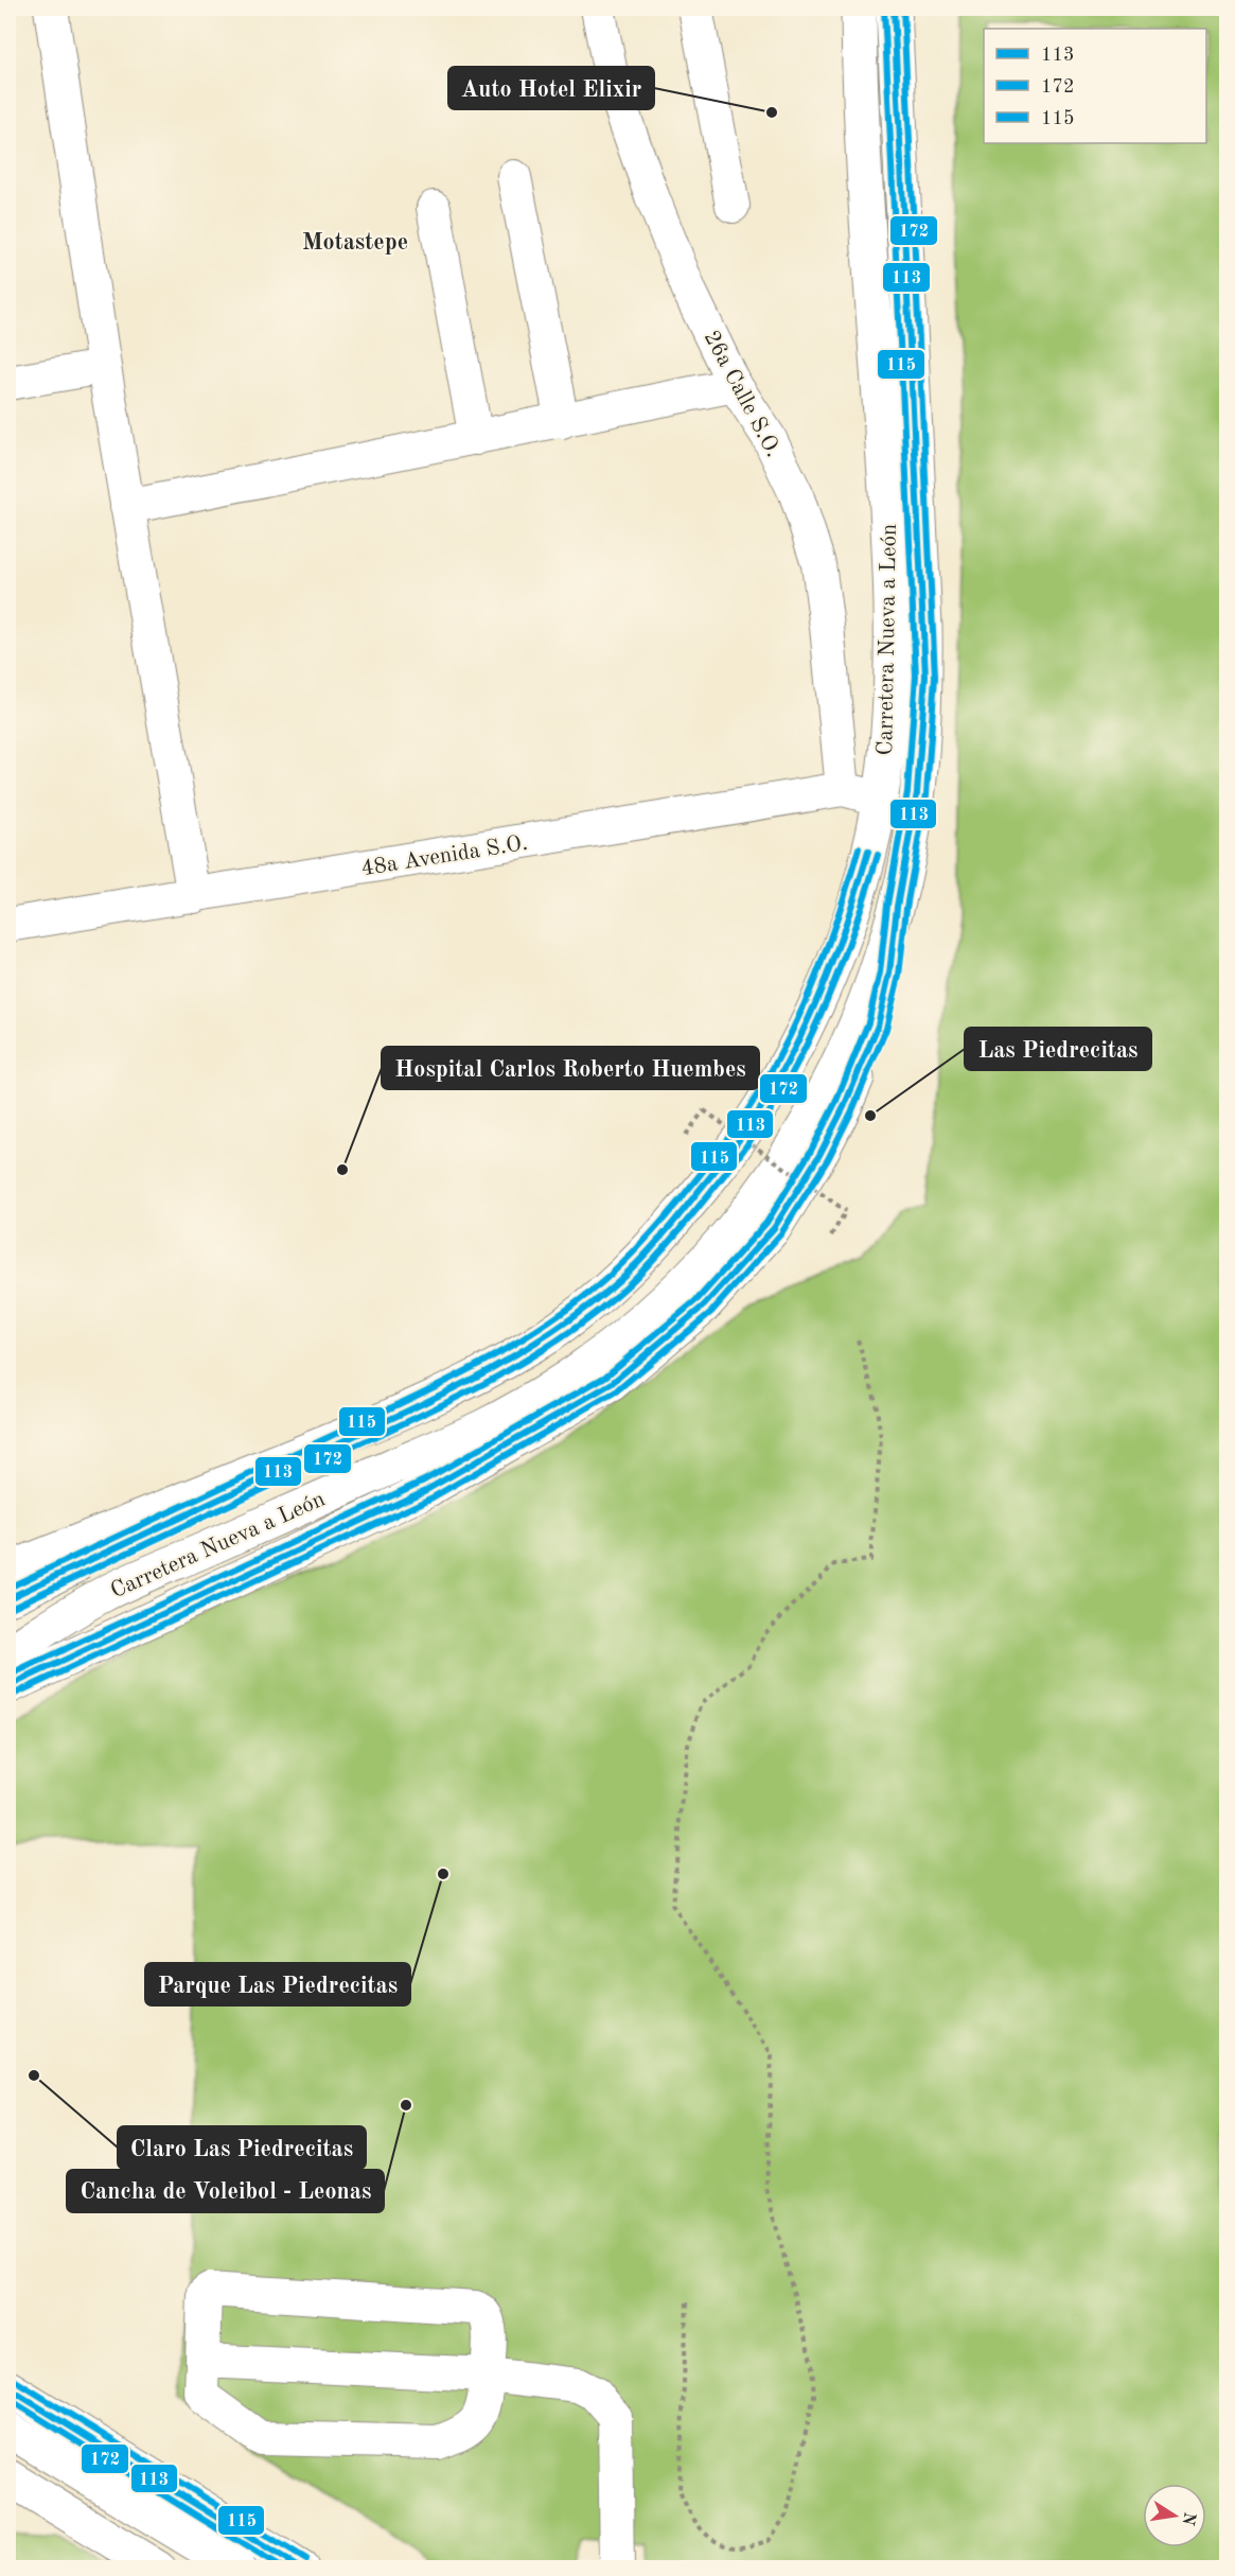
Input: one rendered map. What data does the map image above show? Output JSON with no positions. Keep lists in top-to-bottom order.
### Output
{
  "streets": {
    "highway": ["Carretera Nueva a León"],
    "street": ["26a Calle S.O.", "48a Avenida S.O."]
  },
  "crossings": [
    ["26a Calle S.O.", "48a Avenida S.O."],
    ["Carretera Nueva a León", "48a Avenida S.O."]
  ],
  "districts": ["Motastepe"],
  "places": [
    "Auto Hotel Elixir",
    "Las Piedrecitas",
    "Hospital Carlos Roberto Huembes",
    "Parque Las Piedrecitas",
    "Claro Las Piedrecitas",
    "Cancha de Voleibol - Leonas"
  ],
  "lines": ["transit line 113", "transit line 172", "transit line 115"],
  "legend": ["113", "172", "115"],
  "north": "right"
}
